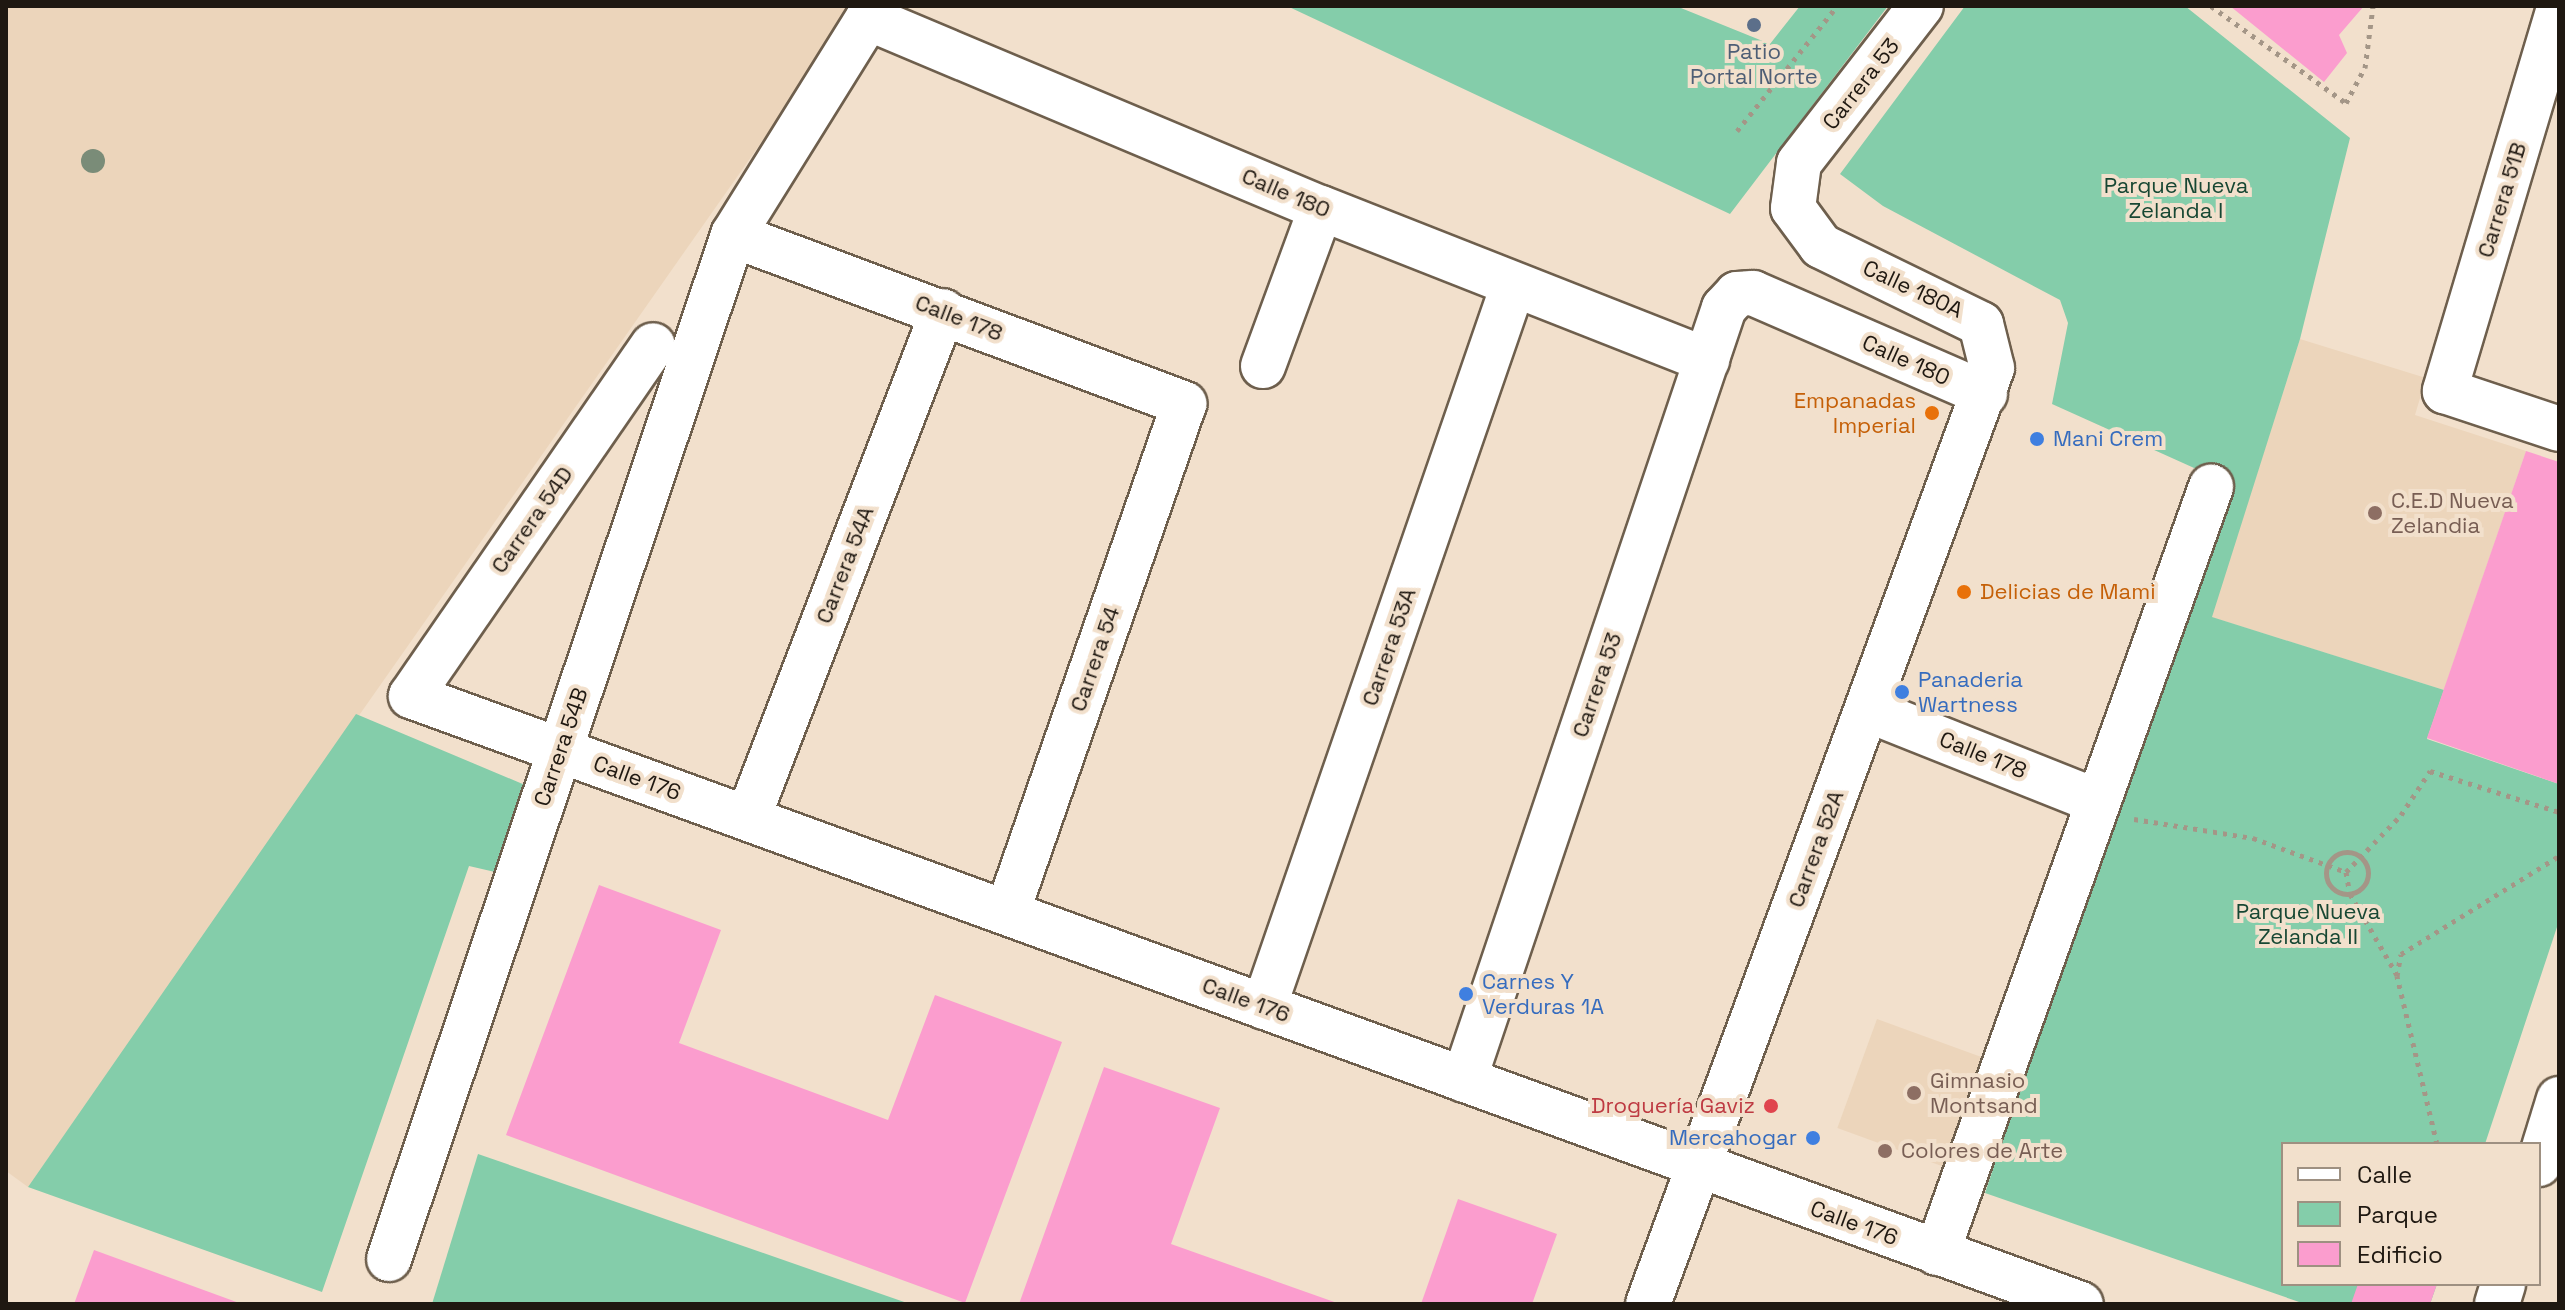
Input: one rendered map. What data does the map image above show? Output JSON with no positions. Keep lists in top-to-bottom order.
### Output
{
  "streets": {
    "street": [
      "Carrera 53",
      "Calle 180",
      "Carrera 51B",
      "Calle 180A",
      "Calle 178",
      "Carrera 54D",
      "Carrera 54A",
      "Carrera 53A",
      "Carrera 54",
      "Carrera 54B",
      "Calle 176",
      "Carrera 52A"
    ]
  },
  "crossings": [
    ["Carrera 53", "Calle 180"],
    ["Carrera 53", "Calle 180A"],
    ["Carrera 53", "Calle 176"],
    ["Calle 180", "Calle 180A"],
    ["Calle 180", "Calle 178"],
    ["Calle 180", "Carrera 53A"],
    ["Calle 180", "Carrera 54B"],
    ["Calle 180", "Carrera 52A"],
    ["Calle 180A", "Carrera 52A"],
    ["Calle 178", "Carrera 54A"],
    ["Calle 178", "Carrera 54"],
    ["Calle 178", "Carrera 54B"],
    ["Calle 178", "Carrera 52A"],
    ["Carrera 54D", "Calle 176"],
    ["Carrera 54A", "Calle 176"],
    ["Carrera 53A", "Calle 176"],
    ["Carrera 54", "Calle 176"],
    ["Carrera 54B", "Calle 176"],
    ["Calle 176", "Carrera 52A"]
  ],
  "parks": ["Parque Nueva Zelanda I", "Parque Nueva Zelanda II"],
  "places": [
    "Patio Portal Norte",
    "Empanadas Imperial",
    "Mani Crem",
    "C.E.D Nueva Zelandia",
    "Delicias de Mami",
    "Panaderia Wartness",
    "Carnes Y Verduras 1A",
    "Gimnasio Montsand",
    "Droguería Gaviz",
    "Mercahogar",
    "Colores de Arte"
  ],
  "legend": ["Calle", "Parque", "Edificio"]
}
